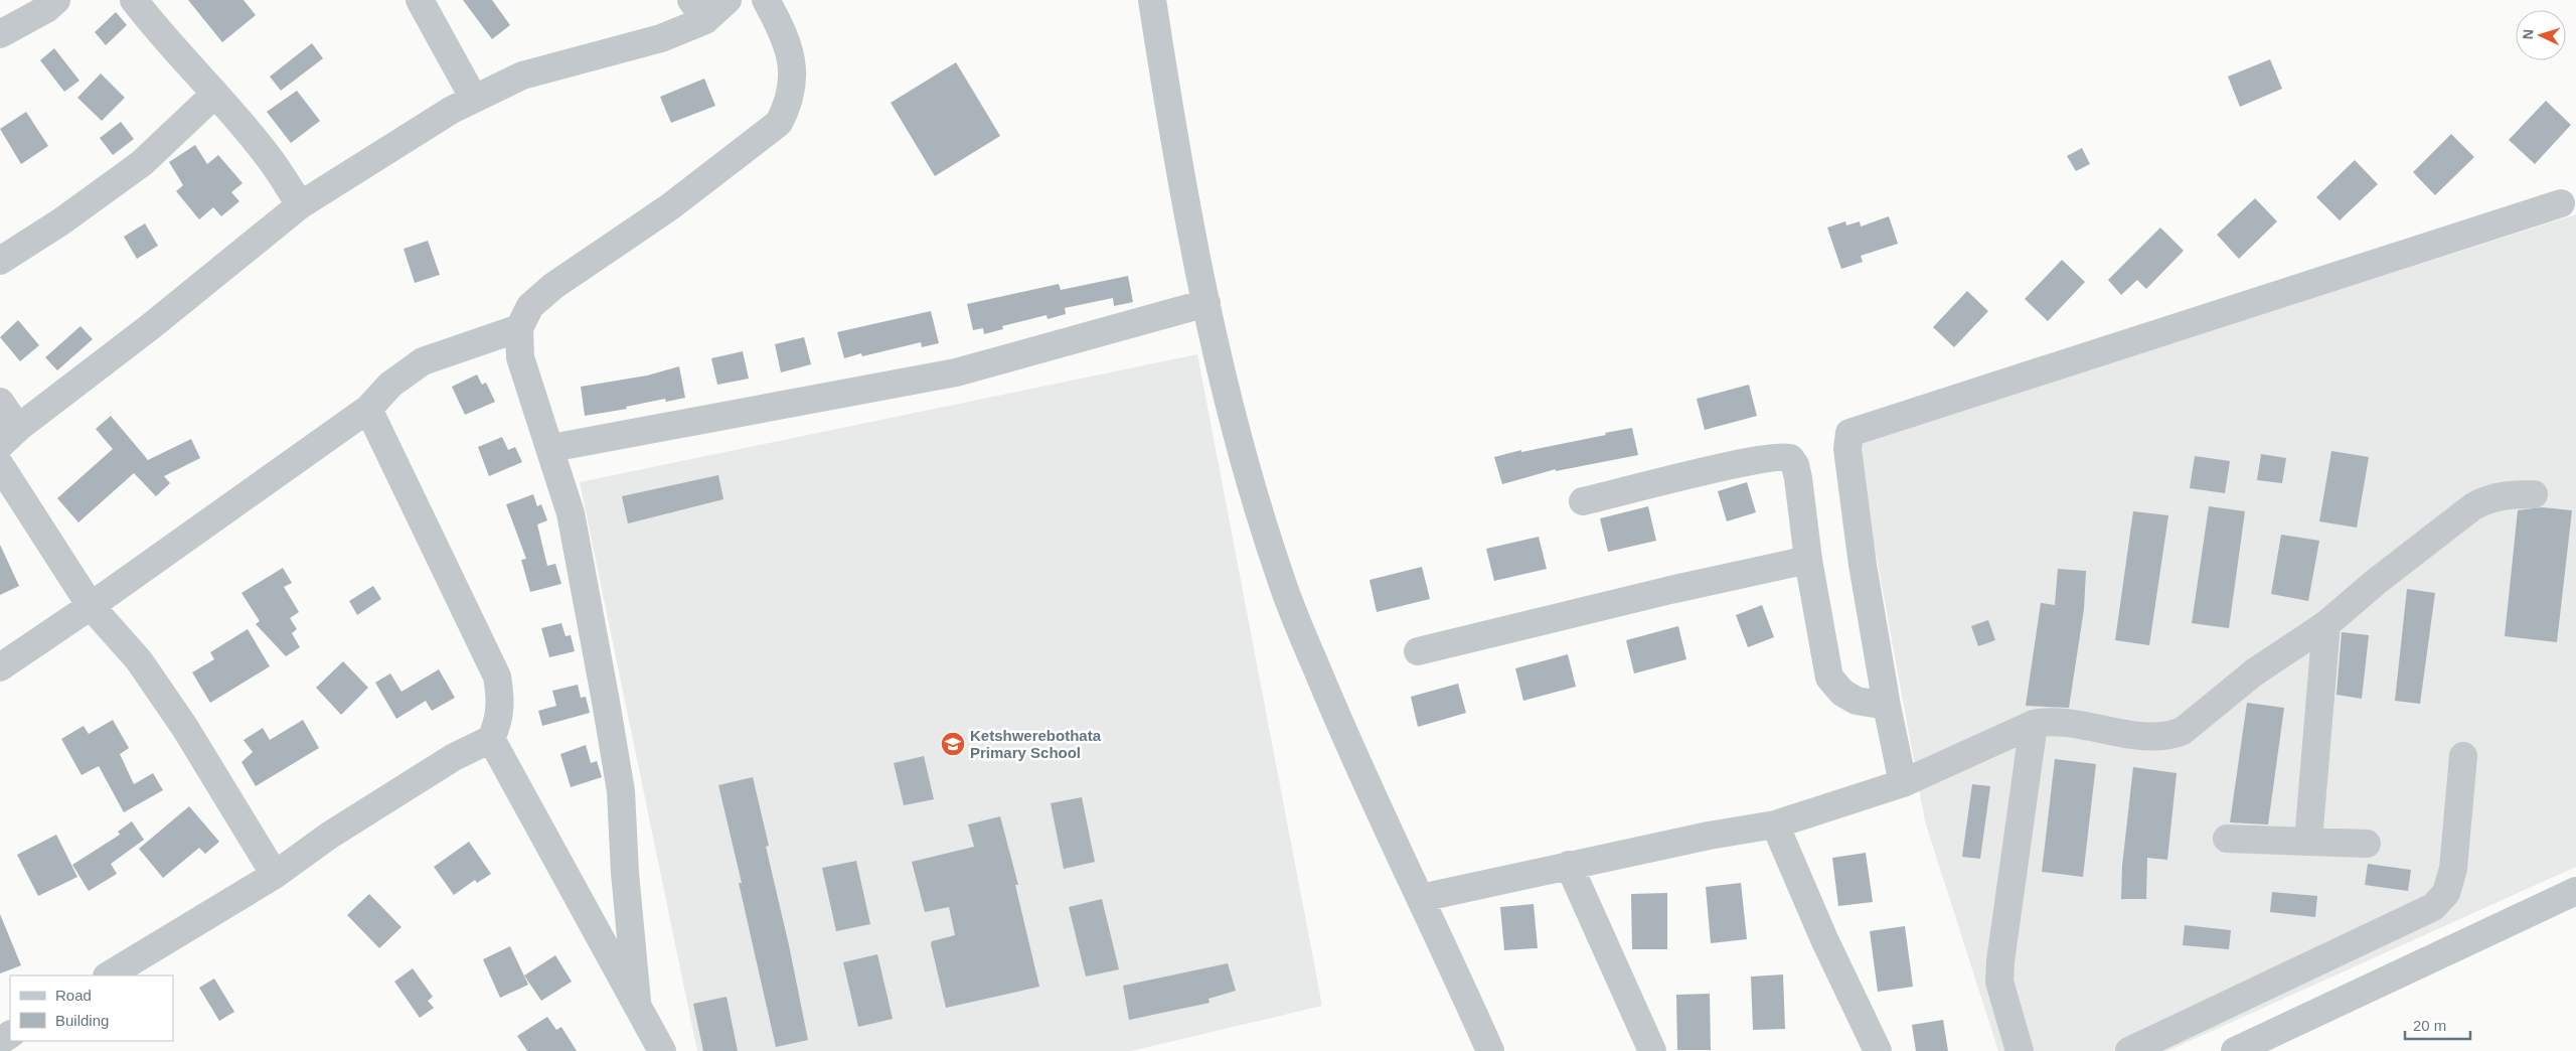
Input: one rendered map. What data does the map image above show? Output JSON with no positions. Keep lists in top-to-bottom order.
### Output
{
  "places": {
    "school or university": ["Ketshwerebothata Primary School"]
  },
  "legend": ["Road", "Building"],
  "scale_bar": "20 m",
  "north": "left"
}
